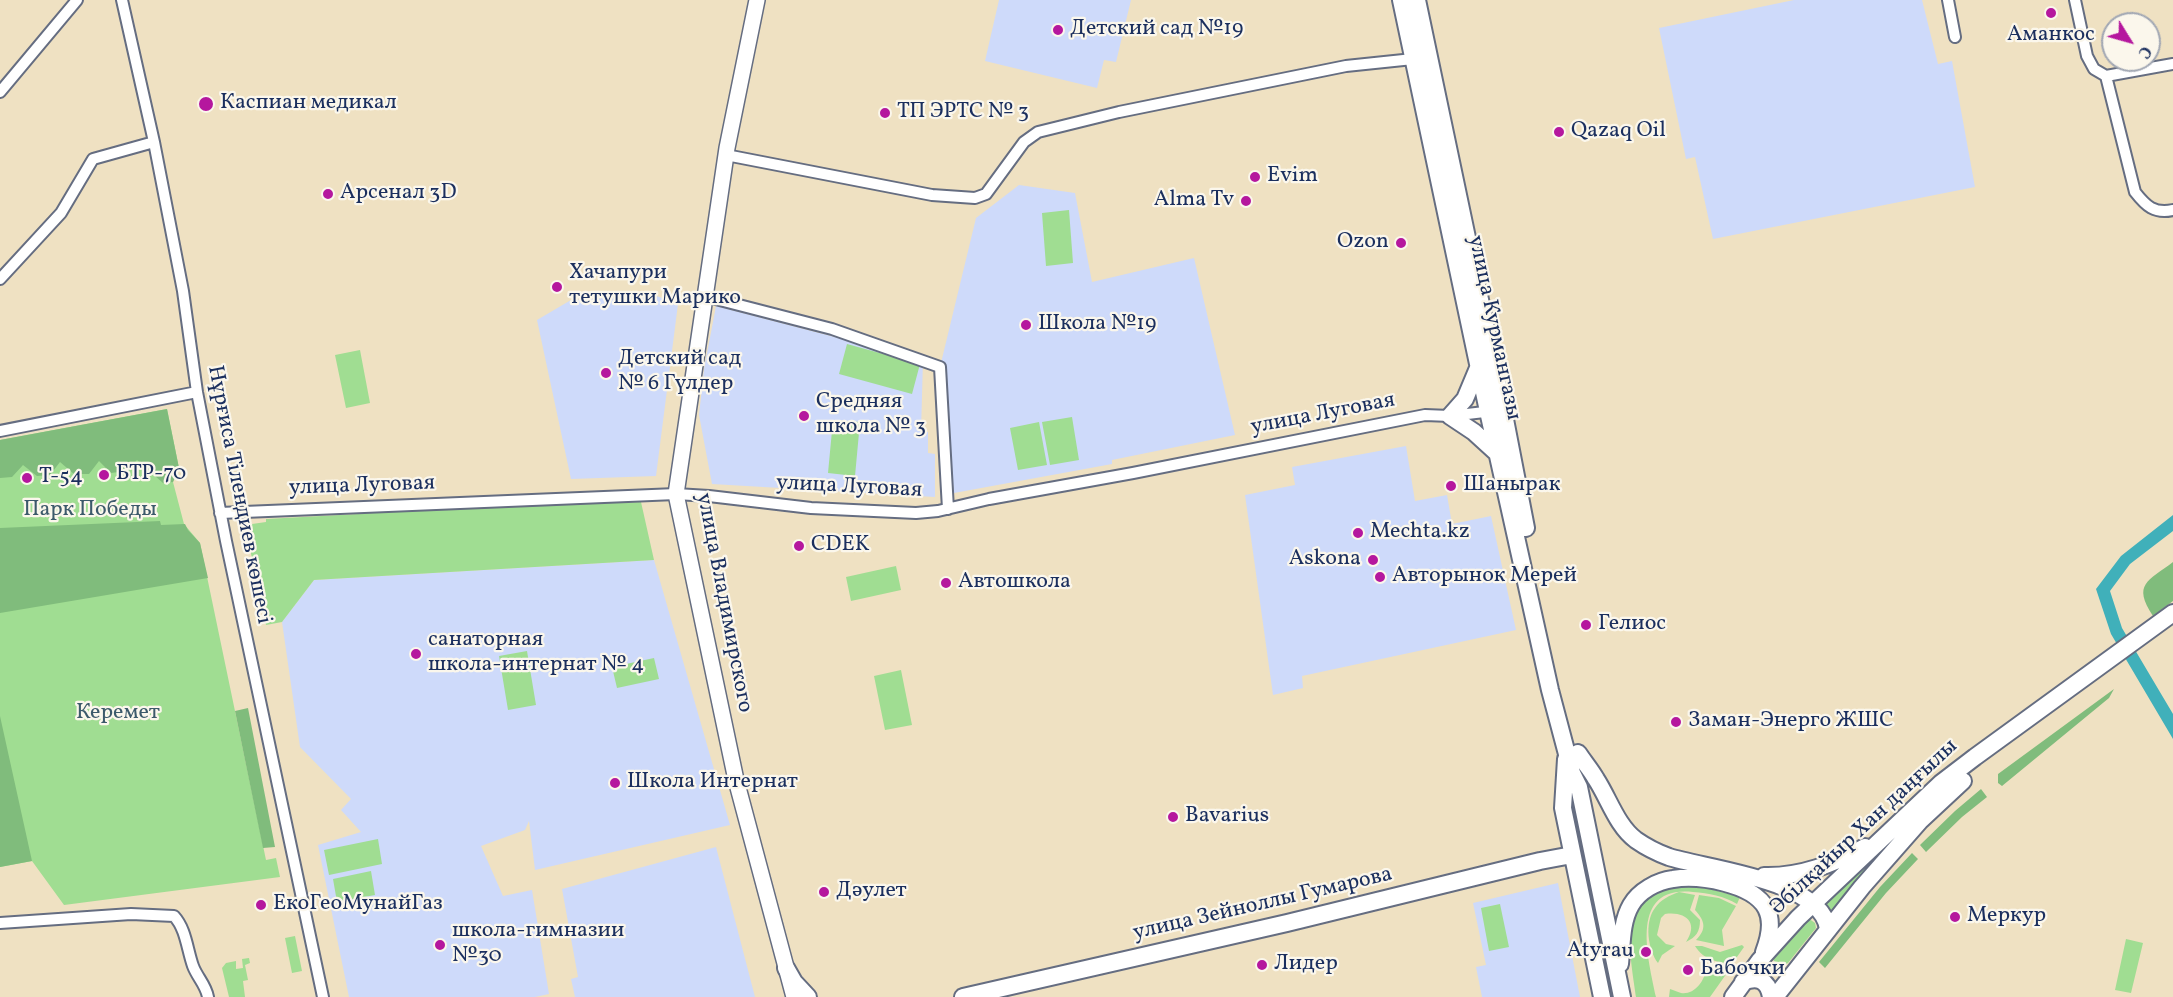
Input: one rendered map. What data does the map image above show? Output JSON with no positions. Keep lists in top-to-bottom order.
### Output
{
  "streets": {
    "main road": ["улица Курмангазы", "Әбілқайыр Хан даңғылы", "улица Зейноллы Гумарова"],
    "street": ["улица Луговая", "Нұрғиса Тілендиев көшесі", "улица Владимирского"]
  },
  "crossings": [
    ["улица Курмангазы", "улица Луговая"],
    ["улица Луговая", "Нұрғиса Тілендиев көшесі"],
    ["улица Луговая", "улица Владимирского"]
  ],
  "parks": ["Парк Победы", "Керемет"],
  "places": [
    "Аманкос",
    "Детский сад №19",
    "Каспиан медикал",
    "ТП ЭРТС № 3",
    "Qazaq Oil",
    "Evim",
    "Арсенал 3D",
    "Alma Tv",
    "Ozon",
    "Хачапури тетушки Марико",
    "Школа №19",
    "Детский сад № 6 Гүлдер",
    "Средняя школа № 3",
    "БТР-70",
    "Т-54",
    "Шанырак",
    "Mechta.kz",
    "CDEK",
    "Askona",
    "Авторынок Мерей",
    "Автошкола",
    "Гелиос",
    "санаторная школа-интернат № 4",
    "Заман-Энерго ЖШС",
    "Школа Интернат",
    "Bavarius",
    "Дәулет",
    "ЕкоГеоМунайГаз",
    "Меркур",
    "школа-гимназии №30",
    "Atyrau",
    "Лидер",
    "Бабочки"
  ],
  "north": "bottom right"
}
